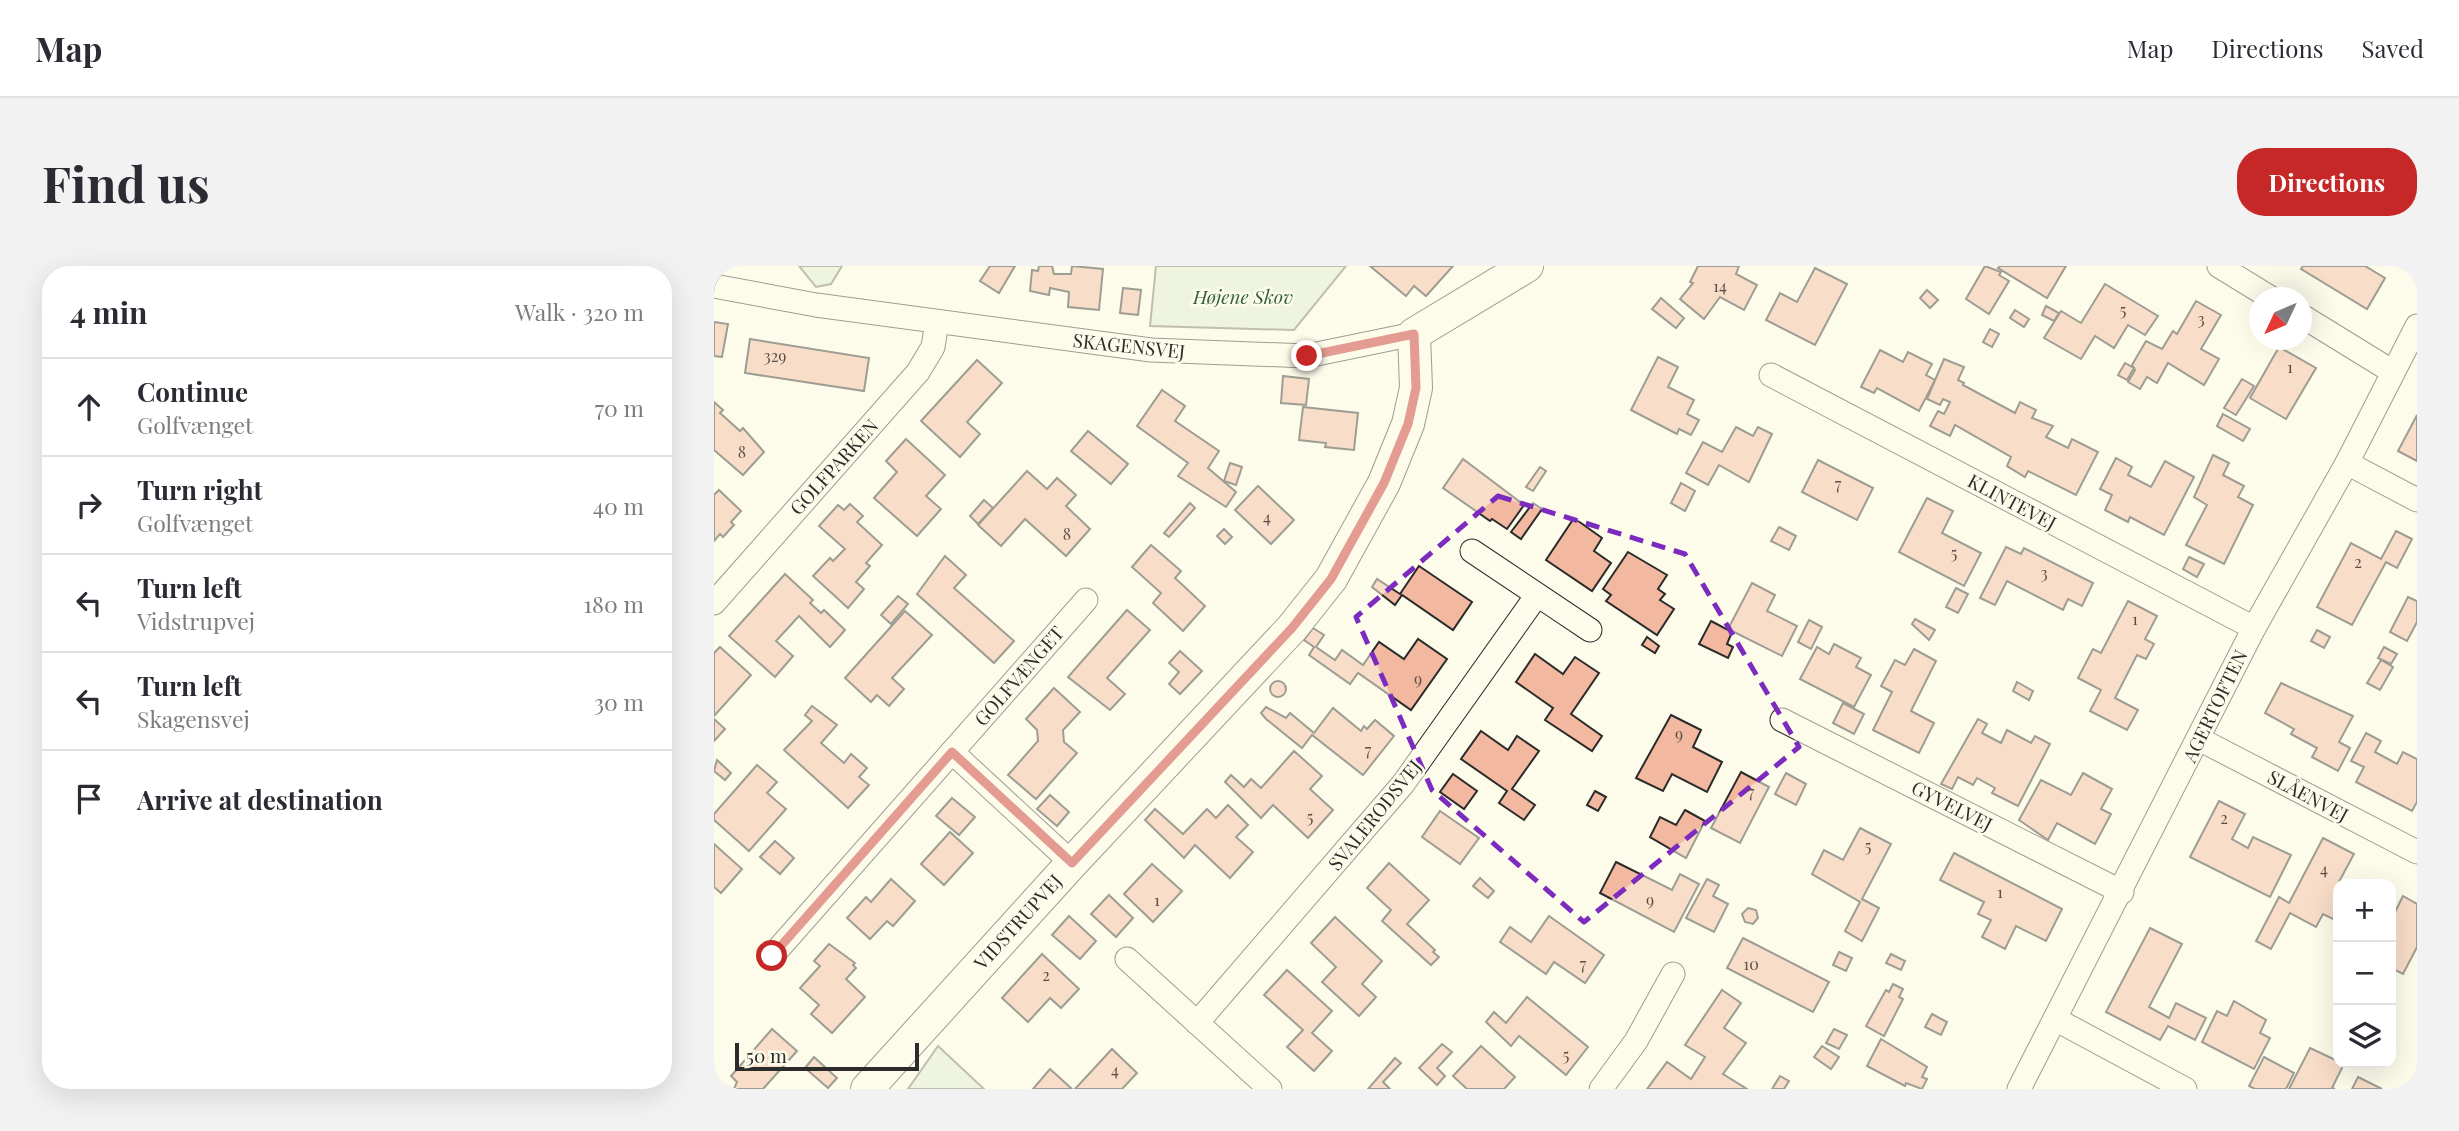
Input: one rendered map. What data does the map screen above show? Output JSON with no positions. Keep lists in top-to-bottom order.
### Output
{
  "streets": {
    "street": [
      "SKAGENSVEJ",
      "GOLFPARKEN",
      "KLINTEVEJ",
      "GOLFVÆNGET",
      "AGERTOFTEN",
      "SLÅENVEJ",
      "GYVELVEJ",
      "SVALERODSVEJ",
      "VIDSTRUPVEJ"
    ]
  },
  "crossings": [
    ["SKAGENSVEJ", "GOLFPARKEN"],
    ["SKAGENSVEJ", "VIDSTRUPVEJ"],
    ["KLINTEVEJ", "AGERTOFTEN"],
    ["AGERTOFTEN", "SLÅENVEJ"],
    ["AGERTOFTEN", "GYVELVEJ"]
  ],
  "parks": ["Højene Skov"],
  "house_numbers": [
    "14",
    "5",
    "3",
    "329",
    "1",
    "8",
    "7",
    "4",
    "8",
    "5",
    "2",
    "3",
    "1",
    "9",
    "9",
    "7",
    "7",
    "5",
    "2",
    "5",
    "4",
    "1",
    "1",
    "9",
    "7",
    "10",
    "2",
    "5",
    "4"
  ],
  "scale_bar": "50 m",
  "north": "bottom left",
  "page": {
    "header": "Map",
    "nav": ["Map", "Directions", "Saved"],
    "buttons": "Directions",
    "title": "Find us",
    "heading": ["4 min", "Walk · 320 m"],
    "list": [
      ["Continue", "Golfvænget", "70 m"],
      ["Turn right", "Golfvænget", "40 m"],
      ["Turn left", "Vidstrupvej", "180 m"],
      ["Turn left", "Skagensvej", "30 m"],
      "Arrive at destination"
    ],
    "map_buttons": ["+", "−"],
    "scale": "50 m"
  }
}
